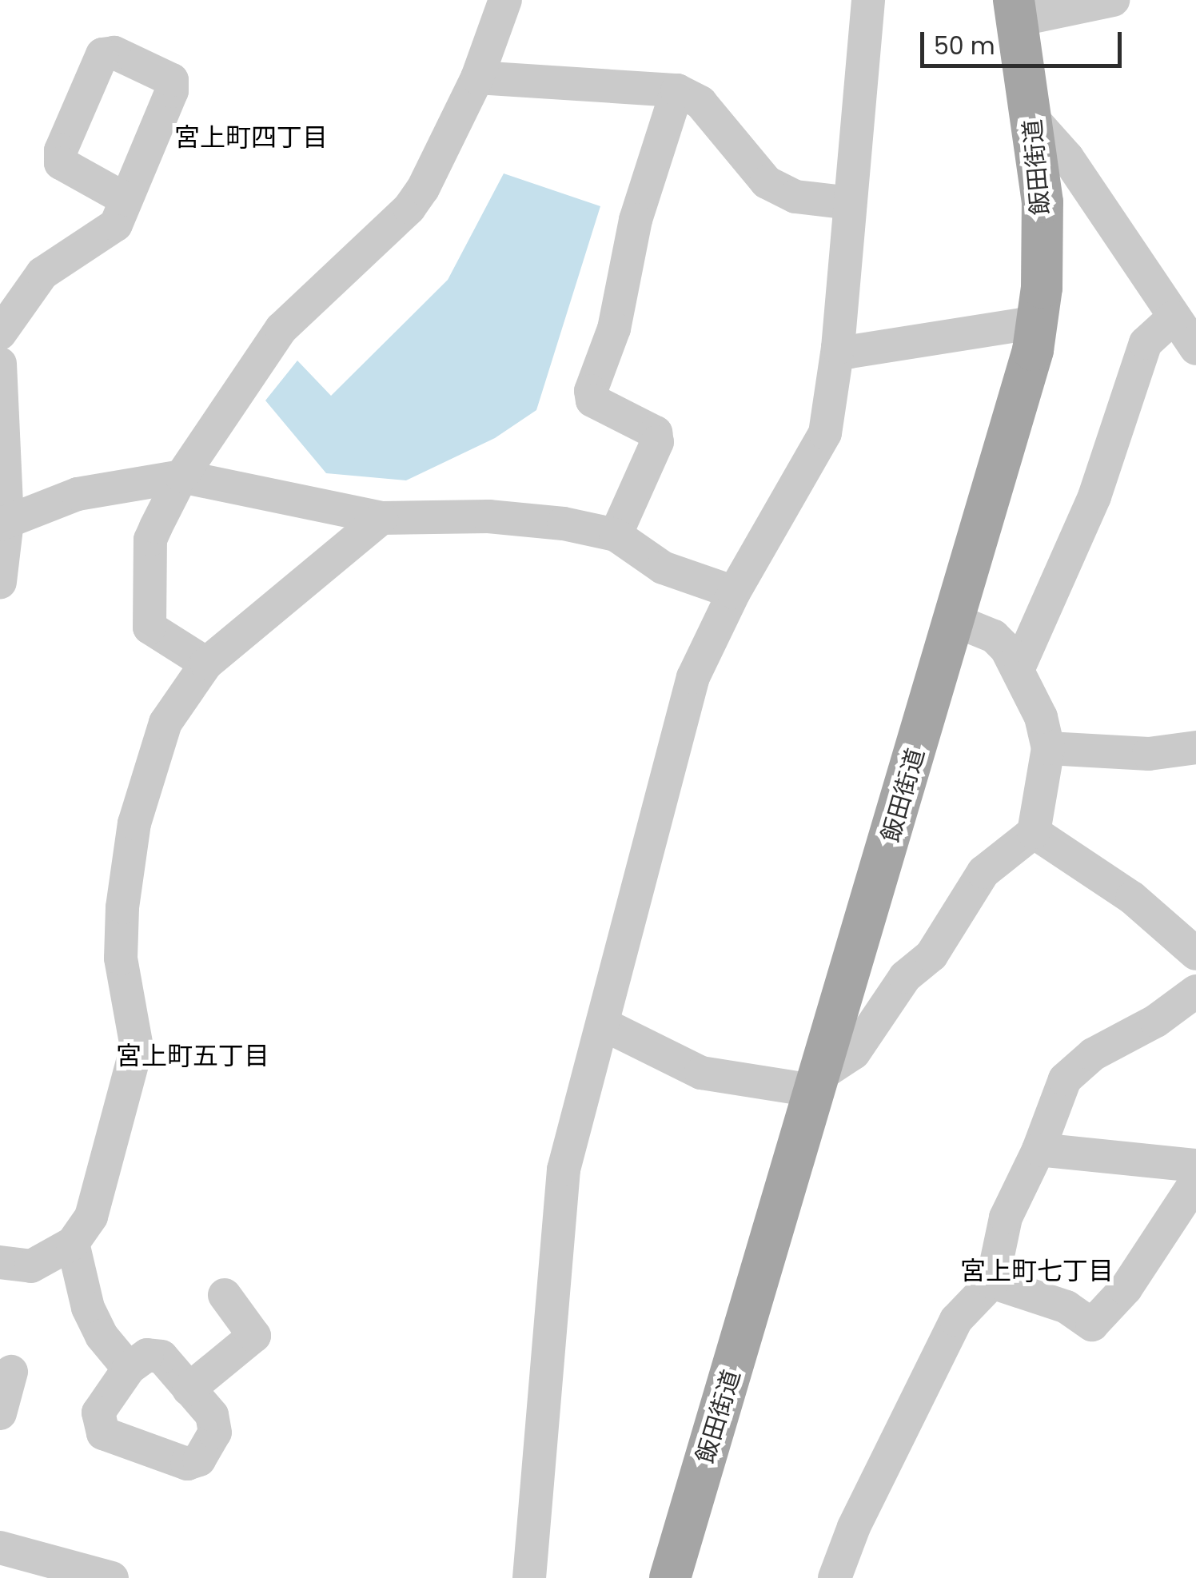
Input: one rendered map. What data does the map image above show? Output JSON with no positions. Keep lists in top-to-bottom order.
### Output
{
  "streets": {
    "main road": ["飯田街道"]
  },
  "districts": ["宮上町四丁目", "宮上町五丁目", "宮上町七丁目"],
  "scale_bar": "50 m"
}
